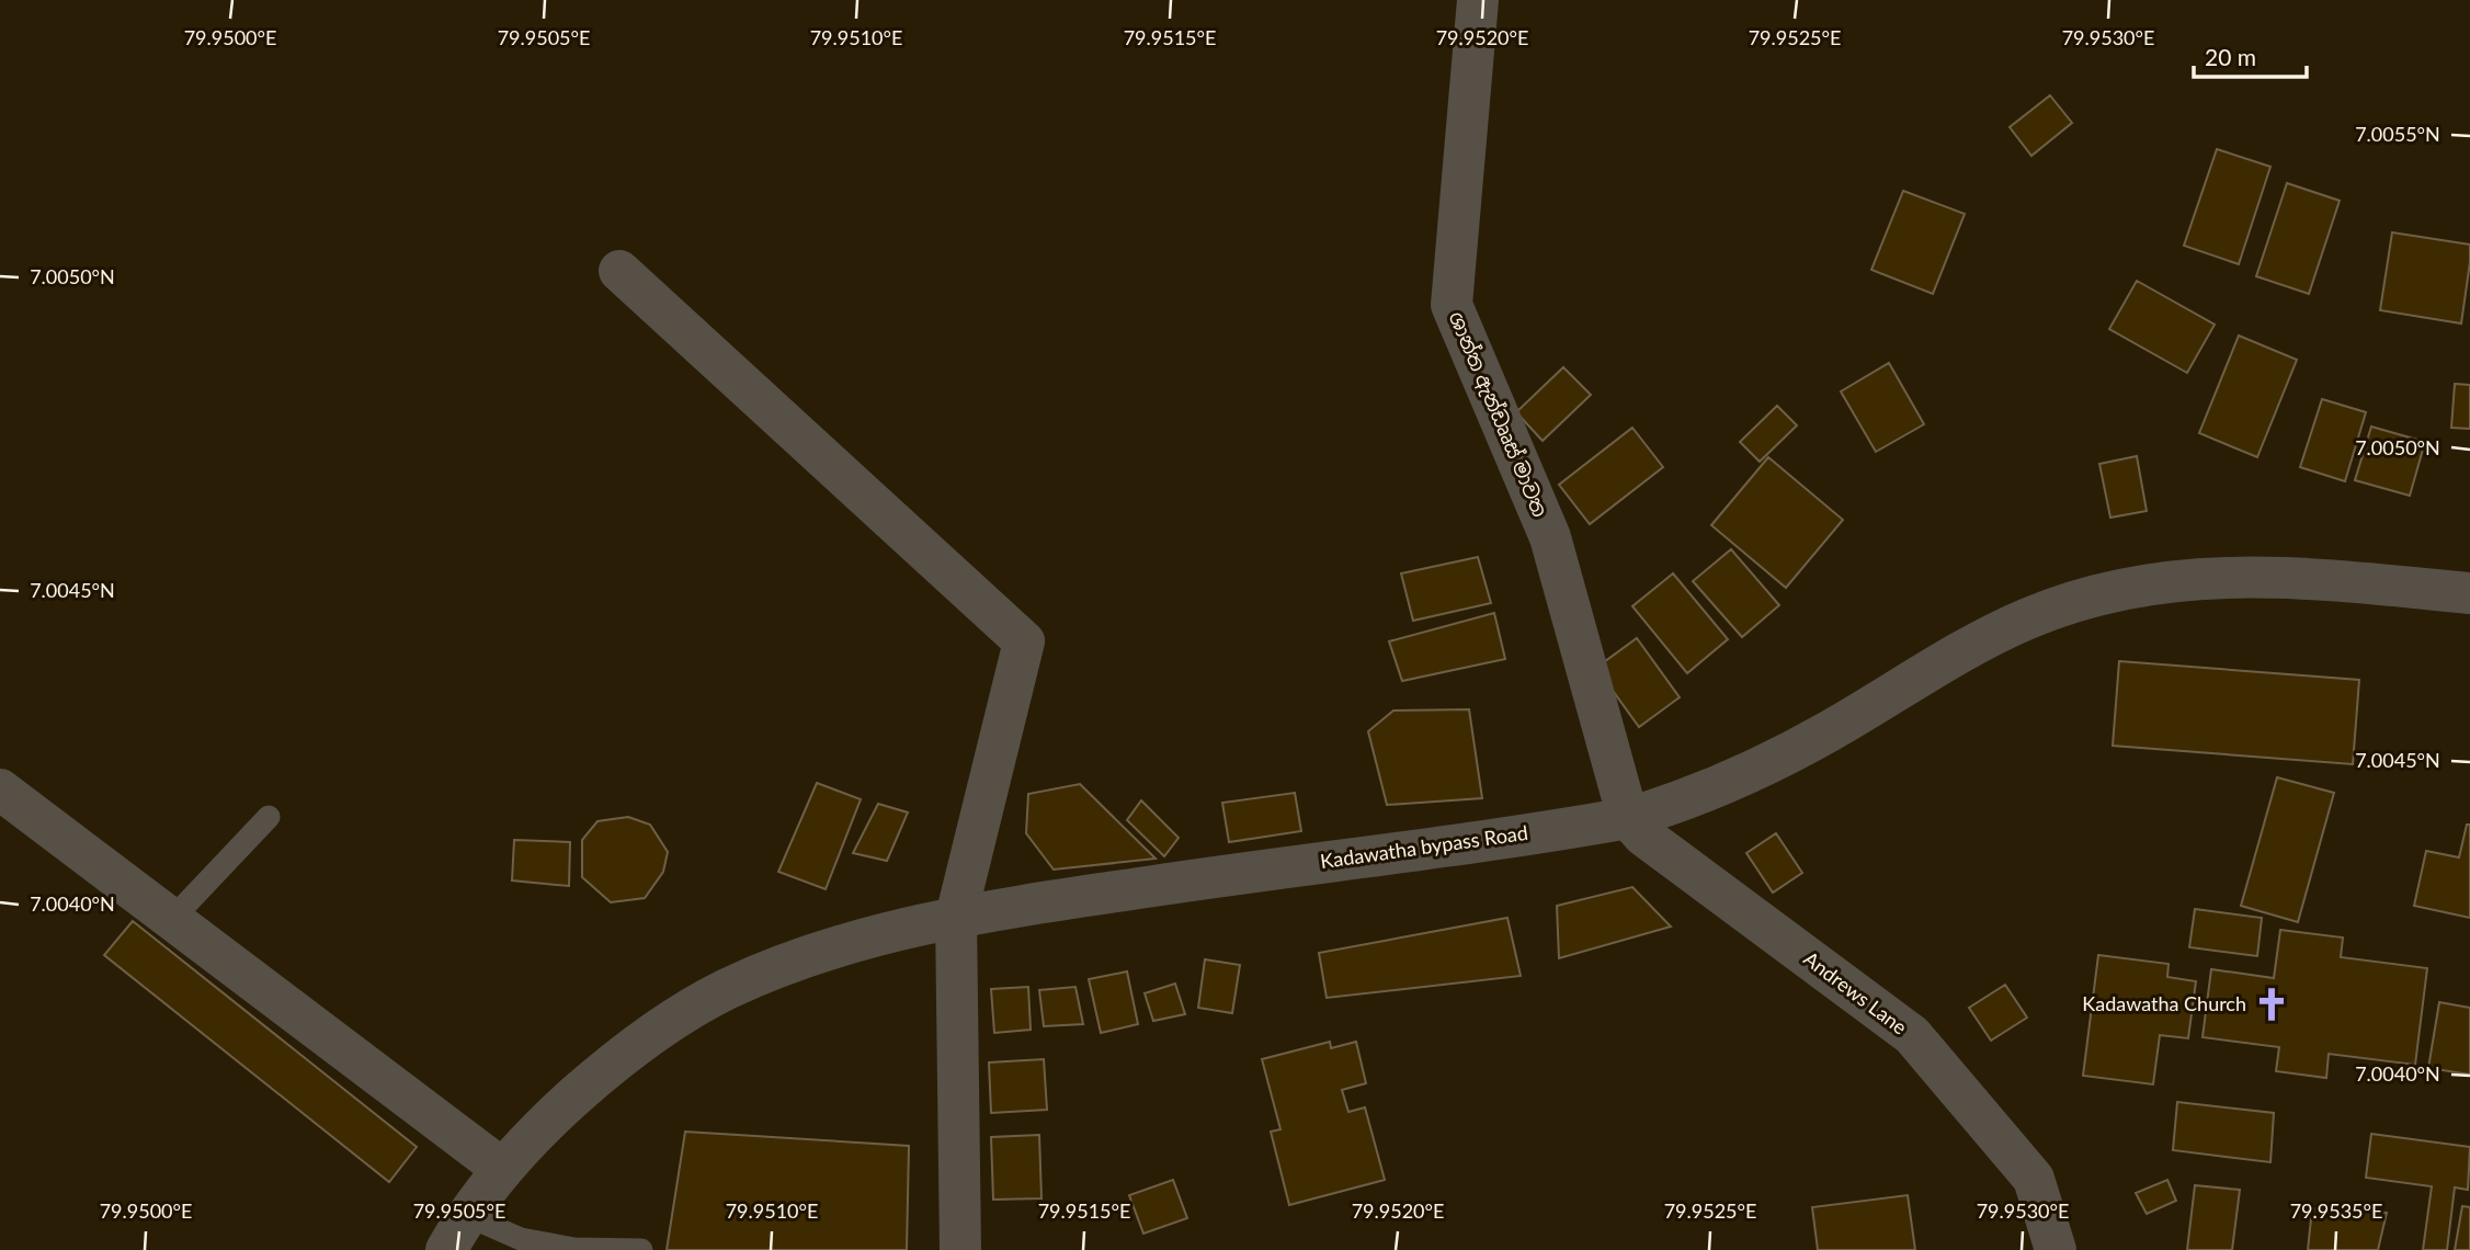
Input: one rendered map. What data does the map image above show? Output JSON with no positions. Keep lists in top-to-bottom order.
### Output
{
  "streets": {
    "street": ["ශාන්ත ඇන්ඩෘෘස් මාවත", "Kadawatha bypass Road", "Andrews Lane"]
  },
  "crossings": [
    ["ශාන්ත ඇන්ඩෘෘස් මාවත", "Kadawatha bypass Road"],
    ["ශාන්ත ඇන්ඩෘෘස් මාවත", "Andrews Lane"],
    ["Kadawatha bypass Road", "Andrews Lane"]
  ],
  "places": {
    "church": ["Kadawatha Church"]
  },
  "scale_bar": "20 m",
  "coordinates": [
    "79.9500°E",
    "79.9505°E",
    "79.9510°E",
    "79.9515°E",
    "79.9520°E",
    "79.9525°E",
    "79.9530°E",
    "7.0055°N",
    "7.0050°N",
    "7.0045°N",
    "7.0040°N",
    "79.9535°E"
  ]
}
